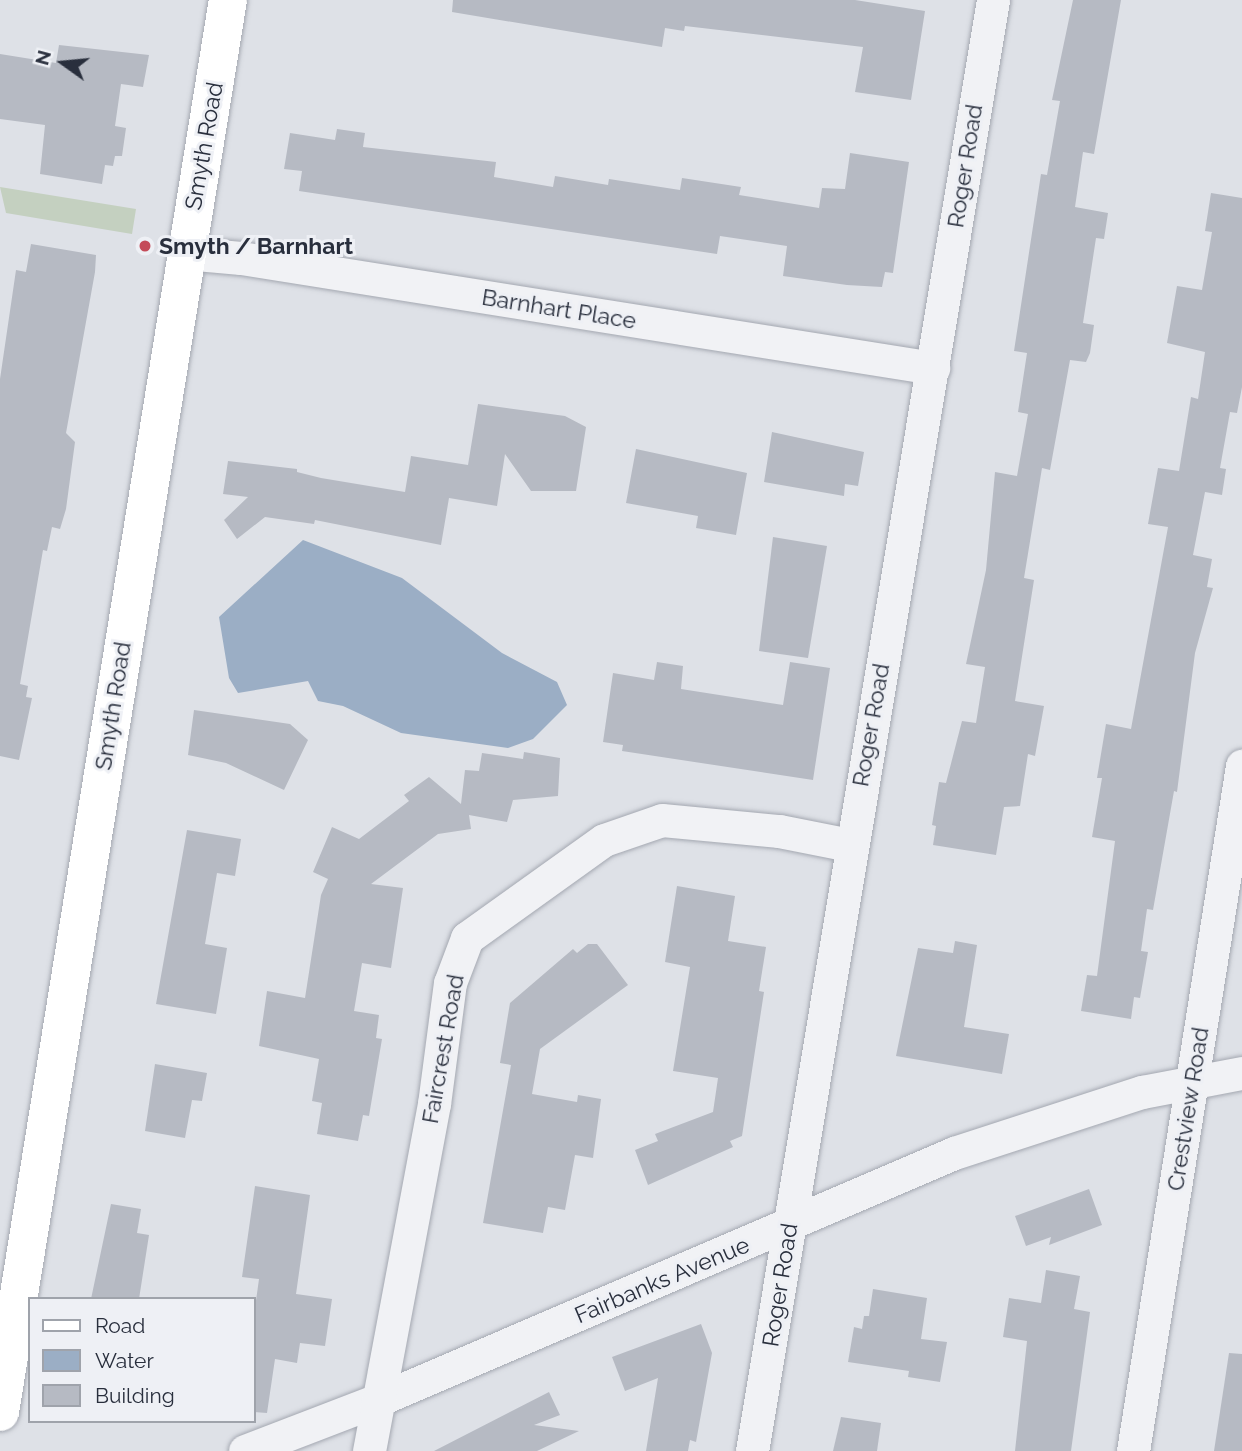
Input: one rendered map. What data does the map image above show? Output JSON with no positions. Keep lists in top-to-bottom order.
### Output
{
  "streets": {
    "main road": ["Smyth Road"],
    "street": [
      "Roger Road",
      "Barnhart Place",
      "Faircrest Road",
      "Crestview Road",
      "Fairbanks Avenue"
    ]
  },
  "crossings": [
    ["Smyth Road", "Barnhart Place"],
    ["Roger Road", "Barnhart Place"],
    ["Roger Road", "Faircrest Road"],
    ["Roger Road", "Fairbanks Avenue"],
    ["Faircrest Road", "Fairbanks Avenue"],
    ["Crestview Road", "Fairbanks Avenue"]
  ],
  "places": ["Smyth / Barnhart"],
  "legend": ["Road", "Water", "Building"],
  "north": "left"
}
